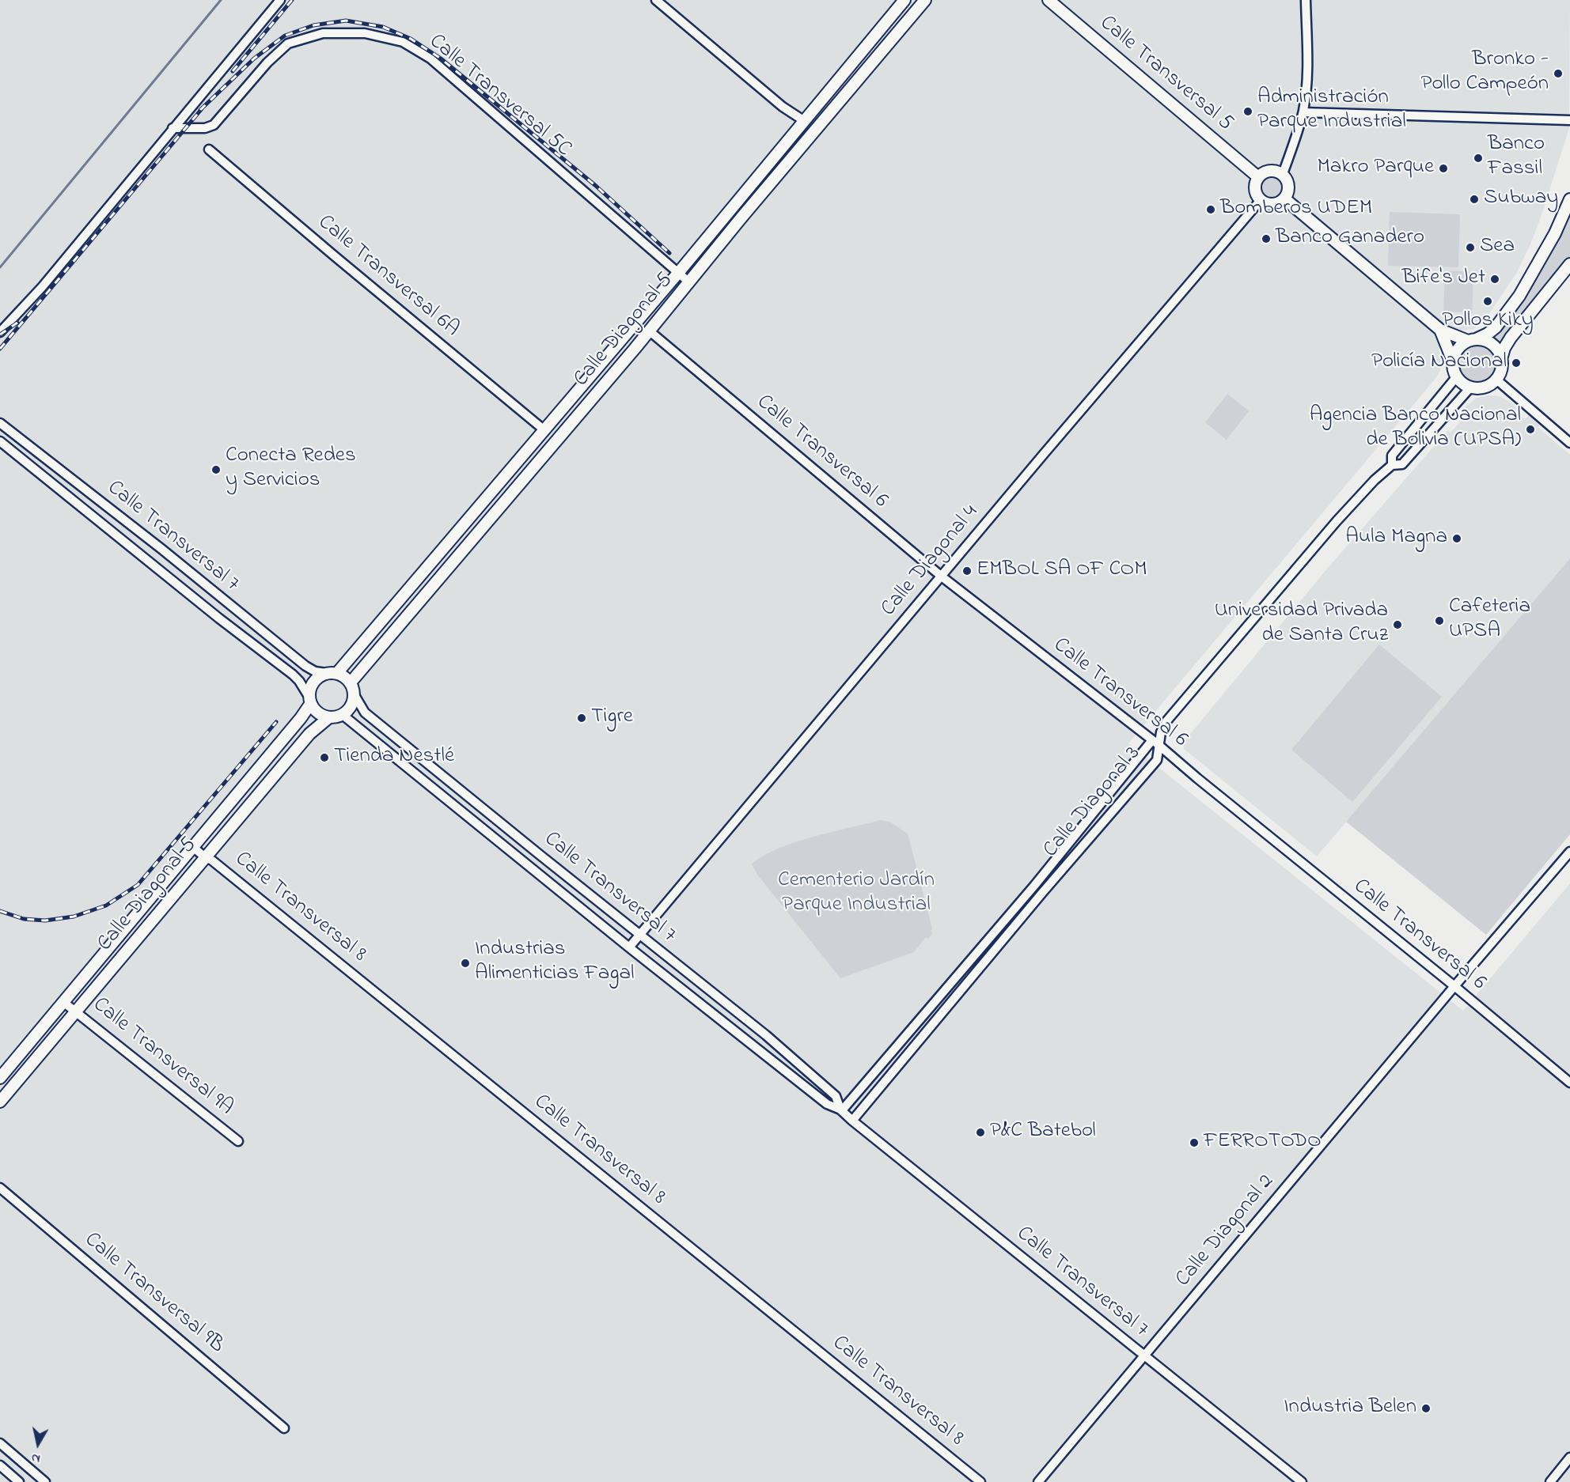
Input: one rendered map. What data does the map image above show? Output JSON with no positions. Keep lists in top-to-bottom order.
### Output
{
  "streets": {
    "main road": ["Calle Transversal 5", "Calle Diagonal 5"],
    "street": [
      "Calle Transversal 5C",
      "Calle Transversal 6A",
      "Calle Transversal 6",
      "Calle Transversal 7",
      "Calle Diagonal 4",
      "Calle Diagonal 3",
      "Calle Transversal 8",
      "Calle Transversal 9A",
      "Calle Diagonal 2",
      "Calle Transversal 9B"
    ]
  },
  "crossings": [
    ["Calle Transversal 5", "Calle Diagonal 4"],
    ["Calle Transversal 5C", "Calle Diagonal 5"],
    ["Calle Transversal 6A", "Calle Diagonal 5"],
    ["Calle Diagonal 5", "Calle Transversal 6"],
    ["Calle Diagonal 5", "Calle Transversal 7"],
    ["Calle Diagonal 5", "Calle Transversal 8"],
    ["Calle Diagonal 5", "Calle Transversal 9A"],
    ["Calle Transversal 6", "Calle Diagonal 4"],
    ["Calle Transversal 6", "Calle Diagonal 3"],
    ["Calle Transversal 6", "Calle Diagonal 2"],
    ["Calle Transversal 7", "Calle Diagonal 4"],
    ["Calle Transversal 7", "Calle Diagonal 3"],
    ["Calle Transversal 7", "Calle Diagonal 2"]
  ],
  "parks": ["Cementerio Jardín Parque Industrial"],
  "places": [
    "Bronko - Pollo Campeón",
    "Administración Parque Industrial",
    "Banco Fassil",
    "Makro Parque",
    "Subway",
    "Bomberos UDEM",
    "Banco Ganadero",
    "Sea",
    "Bife's Jet",
    "Pollos Kiky",
    "Policía Nacional",
    "Agencia Banco Nacional de Bolivia (UPSA)",
    "Conecta Redes y Servicios",
    "Aula Magna",
    "EMBOL SA OF COM",
    "Cafeteria UPSA",
    "Universidad Privada de Santa Cruz",
    "Tigre",
    "Tienda Nestlé",
    "Industrias Alimenticias Fagal",
    "P&C Batebol",
    "FERROTODO",
    "Industria Belen"
  ],
  "north": "bottom"
}
